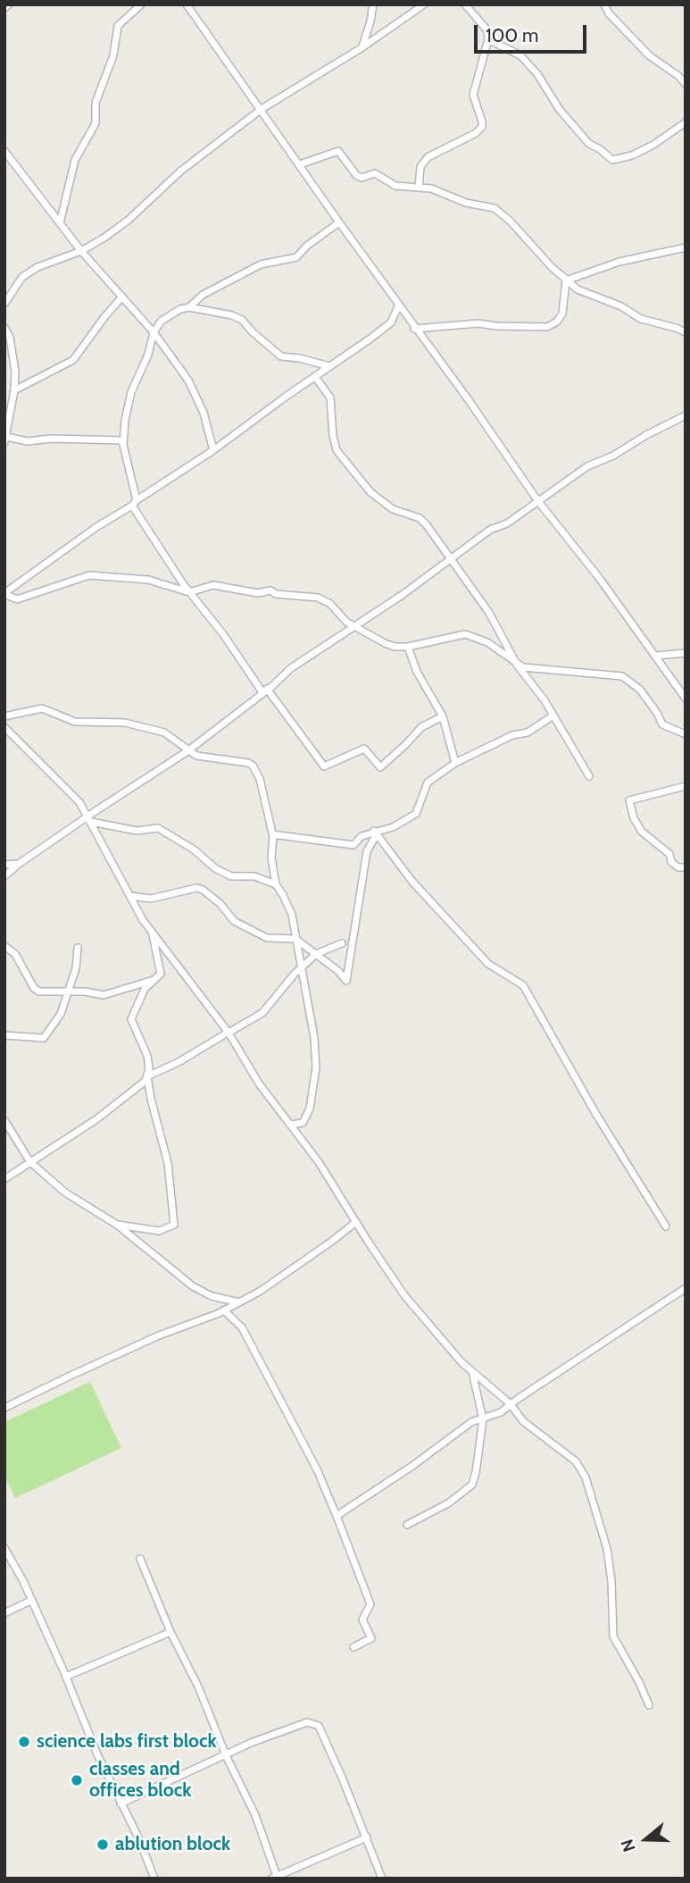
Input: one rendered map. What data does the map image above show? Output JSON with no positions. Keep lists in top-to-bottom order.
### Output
{
  "places": ["science labs first block", "classes and offices block", "ablution block"],
  "scale_bar": "100 m",
  "north": "left"
}
